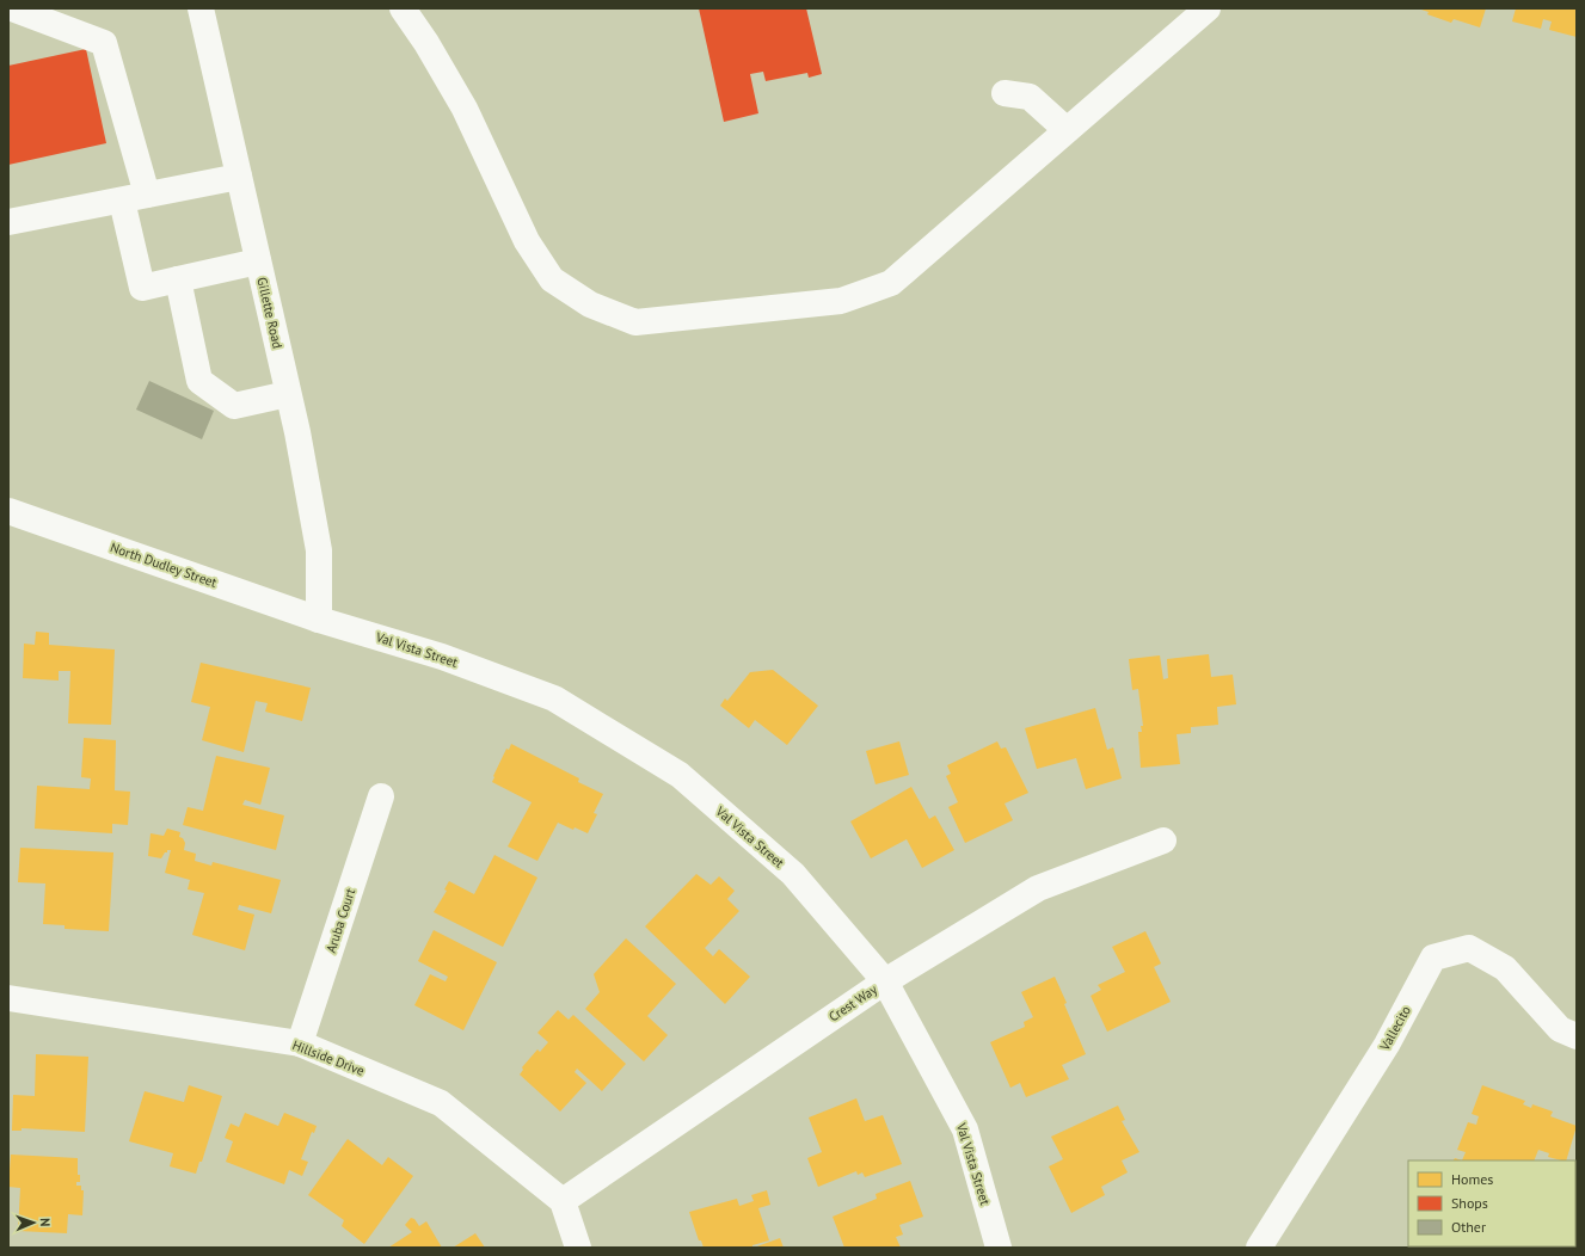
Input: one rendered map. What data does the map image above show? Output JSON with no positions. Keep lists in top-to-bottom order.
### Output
{
  "streets": {
    "street": [
      "Gillette Road",
      "North Dudley Street",
      "Val Vista Street",
      "Aruba Court",
      "Crest Way",
      "Vallecito",
      "Hillside Drive"
    ]
  },
  "crossings": [
    ["Gillette Road", "North Dudley Street"],
    ["Gillette Road", "Val Vista Street"],
    ["North Dudley Street", "Val Vista Street"],
    ["Val Vista Street", "Crest Way"],
    ["Aruba Court", "Hillside Drive"],
    ["Crest Way", "Hillside Drive"]
  ],
  "legend": ["Homes", "Shops", "Other"],
  "north": "right"
}
